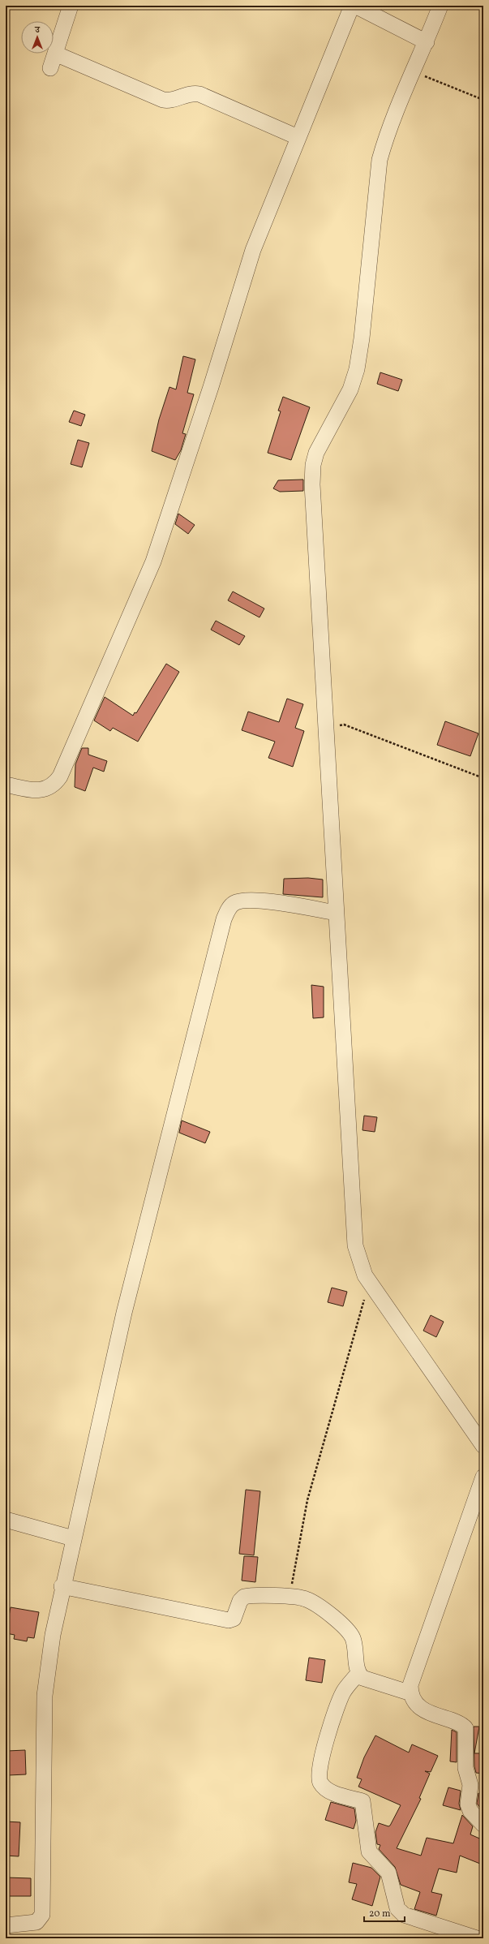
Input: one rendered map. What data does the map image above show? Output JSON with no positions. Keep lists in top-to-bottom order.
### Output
{
  "scale_bar": "20 m",
  "north": "top"
}
